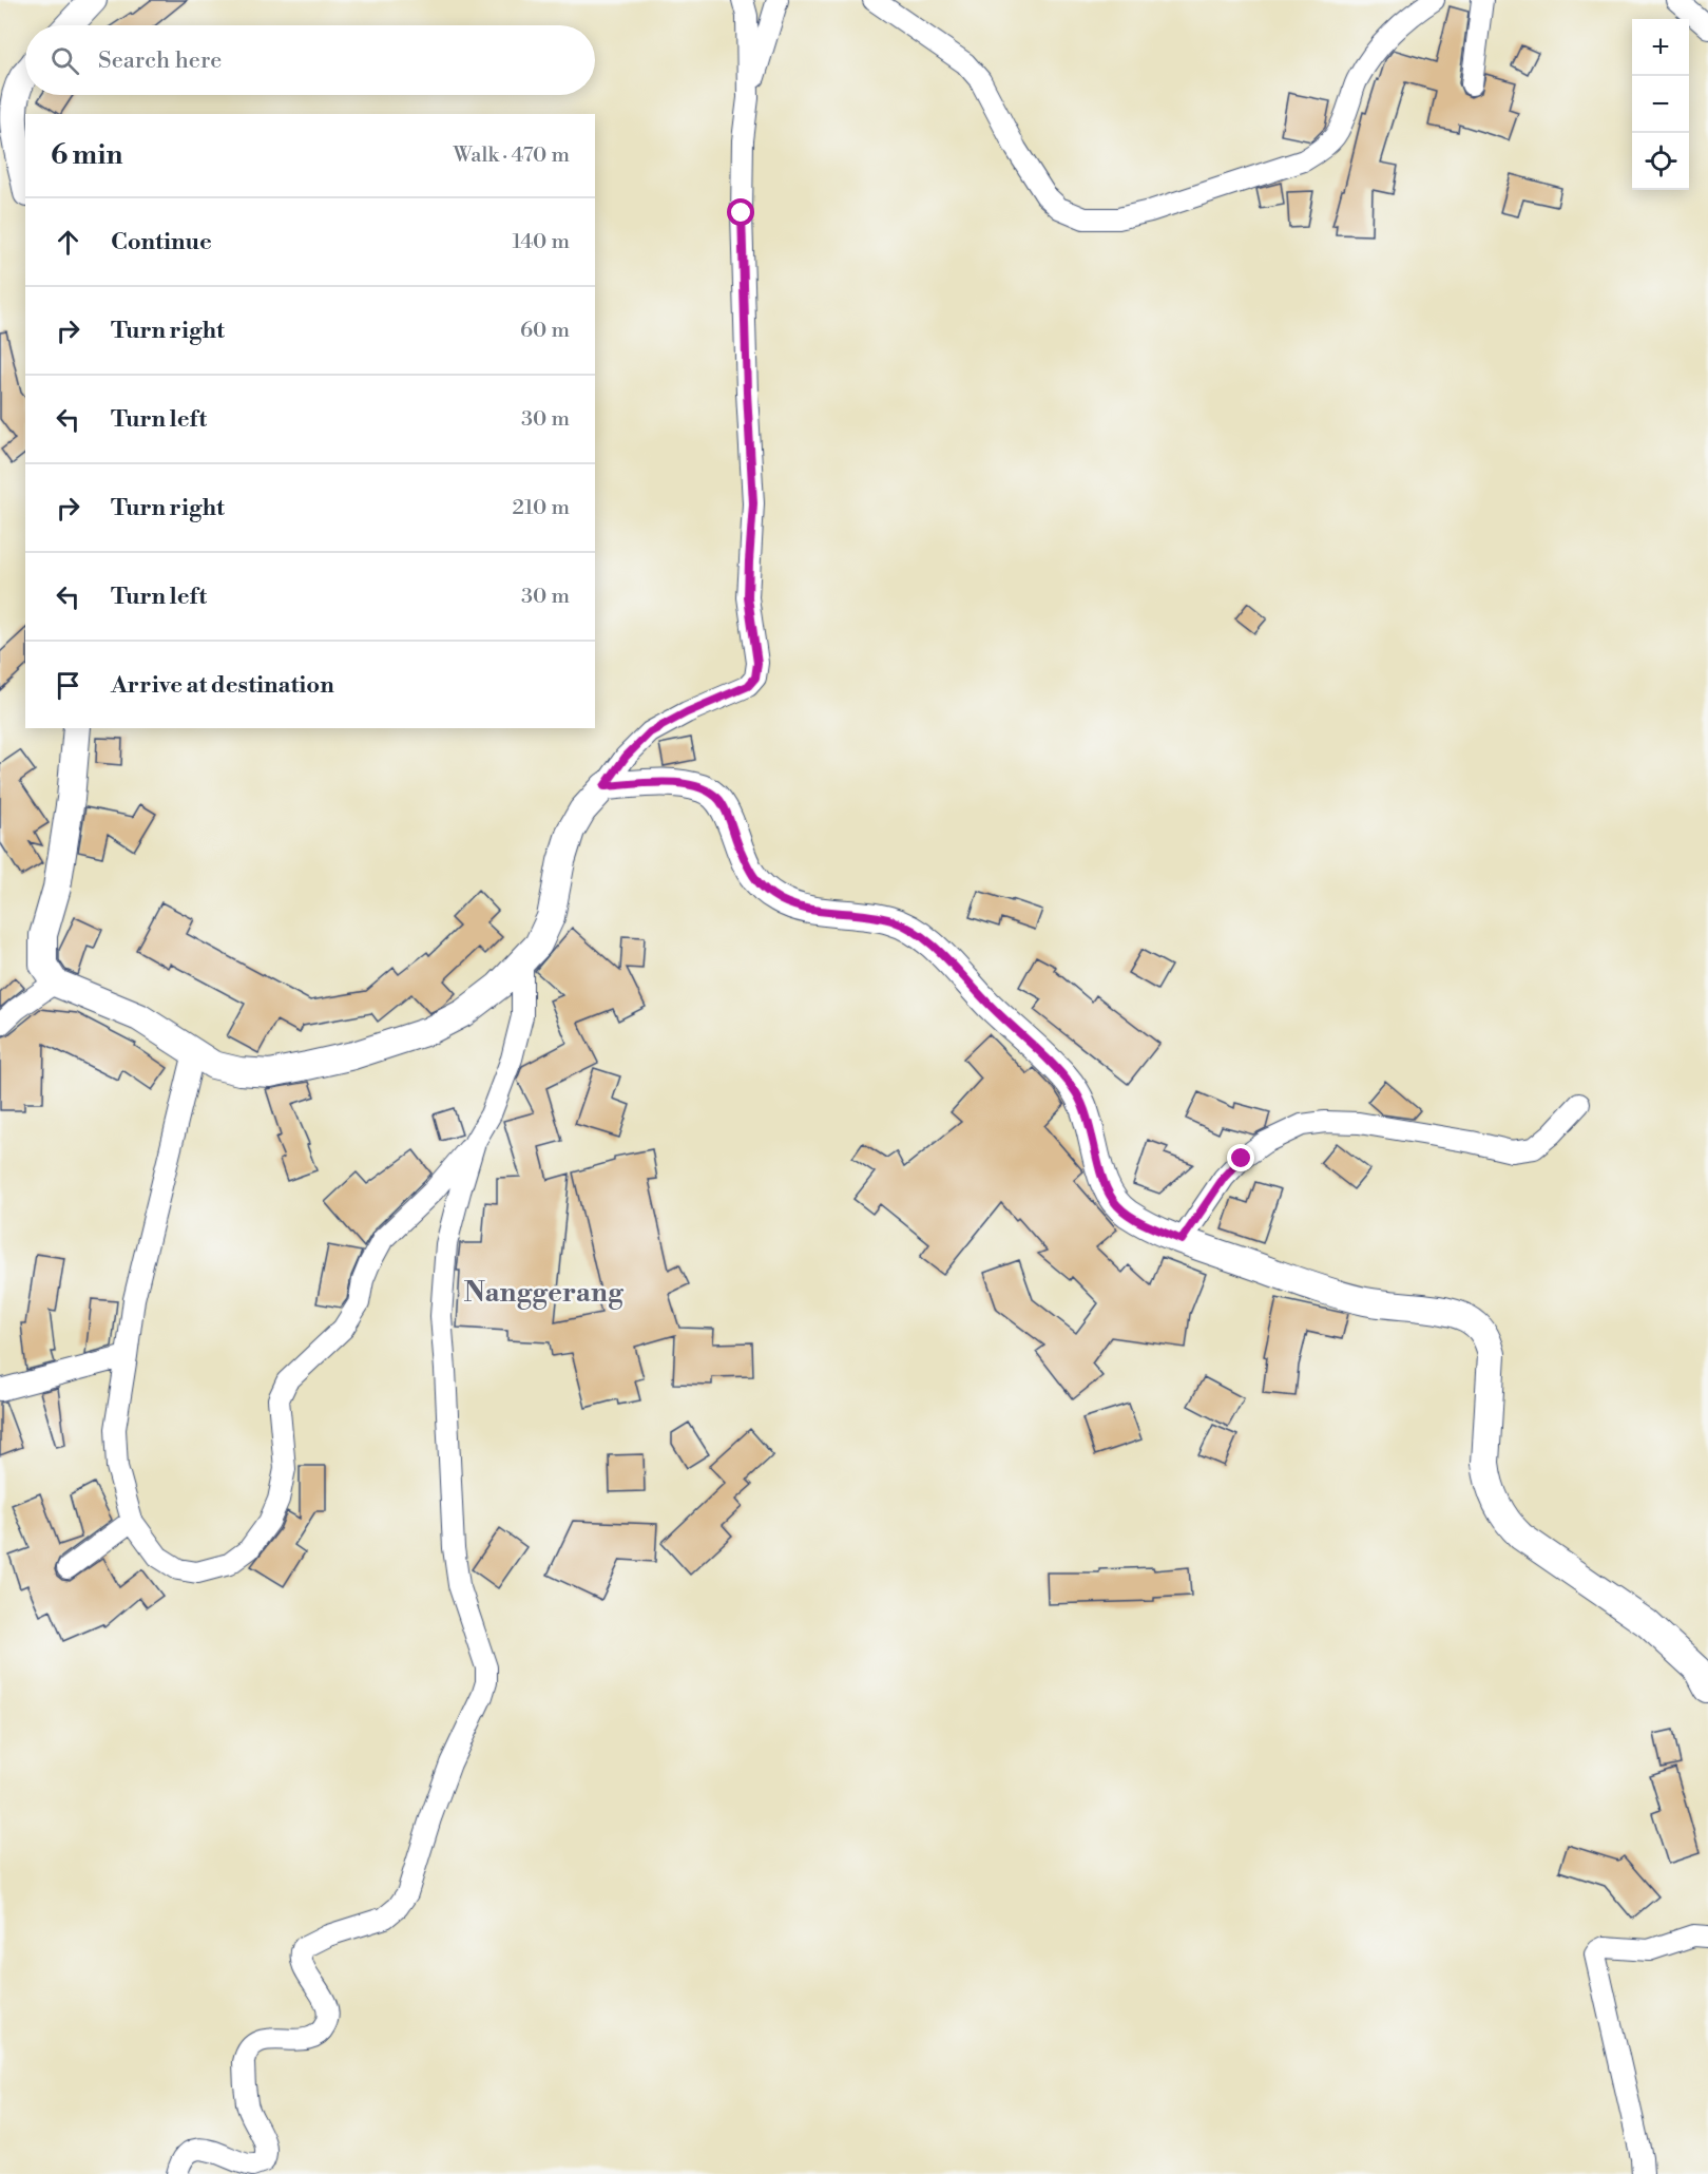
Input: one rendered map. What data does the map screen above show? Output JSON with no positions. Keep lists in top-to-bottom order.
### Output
{
  "districts": ["Nanggerang"],
  "page": {
    "map_buttons": ["+", "−"],
    "search": "Search here",
    "heading": ["6 min", "Walk · 470 m"],
    "list": [
      ["Continue", "140 m"],
      ["Turn right", "60 m"],
      ["Turn left", "30 m"],
      ["Turn right", "210 m"],
      ["Turn left", "30 m"],
      "Arrive at destination"
    ]
  }
}
